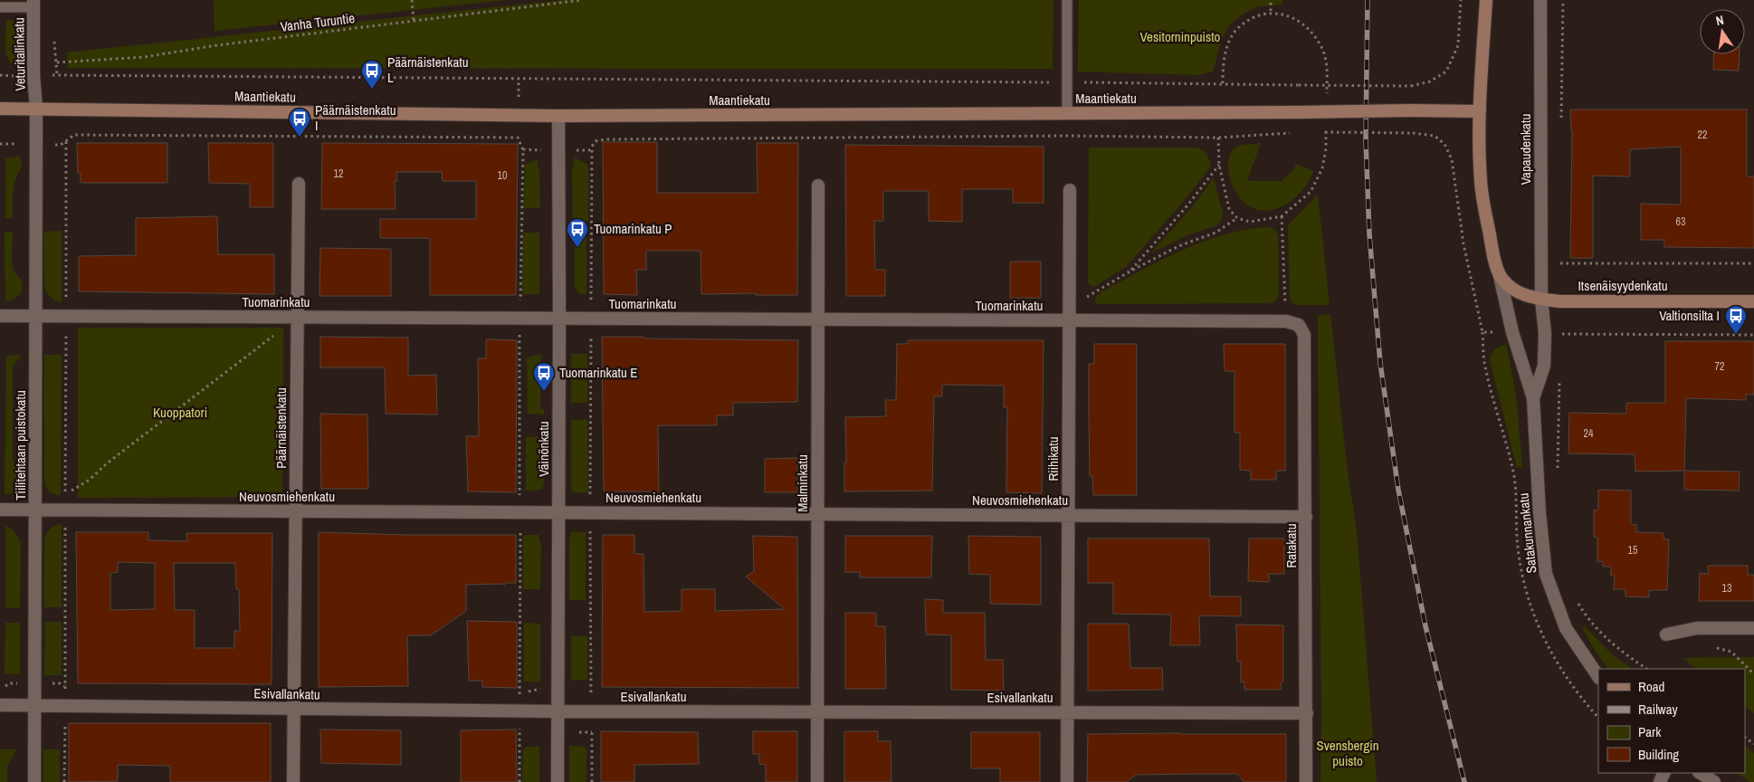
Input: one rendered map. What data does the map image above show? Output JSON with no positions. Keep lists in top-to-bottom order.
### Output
{
  "streets": {
    "main road": ["Maantiekatu", "Itsenäisyydenkatu"],
    "street": [
      "Veturitallinkatu",
      "Vapaudenkatu",
      "Tuomarinkatu",
      "Päärnäistenkatu",
      "Tiilitehtaan puistokatu",
      "Väinönkatu",
      "Riihikatu",
      "Malminkatu",
      "Neuvosmiehenkatu",
      "Satakunnankatu",
      "Ratakatu",
      "Esivallankatu"
    ],
    "path": ["Vanha Turuntie"]
  },
  "crossings": [
    ["Veturitallinkatu", "Maantiekatu"],
    ["Veturitallinkatu", "Tiilitehtaan puistokatu"],
    ["Maantiekatu", "Tiilitehtaan puistokatu"],
    ["Maantiekatu", "Väinönkatu"],
    ["Vapaudenkatu", "Itsenäisyydenkatu"],
    ["Vapaudenkatu", "Satakunnankatu"],
    ["Itsenäisyydenkatu", "Satakunnankatu"],
    ["Tuomarinkatu", "Päärnäistenkatu"],
    ["Tuomarinkatu", "Tiilitehtaan puistokatu"],
    ["Tuomarinkatu", "Väinönkatu"],
    ["Tuomarinkatu", "Riihikatu"],
    ["Tuomarinkatu", "Malminkatu"],
    ["Tuomarinkatu", "Ratakatu"],
    ["Päärnäistenkatu", "Neuvosmiehenkatu"],
    ["Päärnäistenkatu", "Esivallankatu"],
    ["Tiilitehtaan puistokatu", "Neuvosmiehenkatu"],
    ["Tiilitehtaan puistokatu", "Esivallankatu"],
    ["Väinönkatu", "Neuvosmiehenkatu"],
    ["Väinönkatu", "Esivallankatu"],
    ["Riihikatu", "Neuvosmiehenkatu"],
    ["Riihikatu", "Esivallankatu"],
    ["Malminkatu", "Neuvosmiehenkatu"],
    ["Malminkatu", "Esivallankatu"],
    ["Neuvosmiehenkatu", "Ratakatu"],
    ["Ratakatu", "Esivallankatu"]
  ],
  "parks": ["Vesitorninpuisto", "Kuoppatori", "Svensbergin puisto"],
  "places": {
    "bus stop": [
      "Päärnäistenkatu L",
      "Päärnäistenkatu I",
      "Tuomarinkatu P",
      "Valtionsilta I",
      "Tuomarinkatu E"
    ]
  },
  "house_numbers": [
    "22",
    "12",
    "10",
    "63",
    "72",
    "24",
    "15",
    "13"
  ],
  "legend": [
    "Road",
    "Railway",
    "Park",
    "Building"
  ],
  "north": "top"
}
